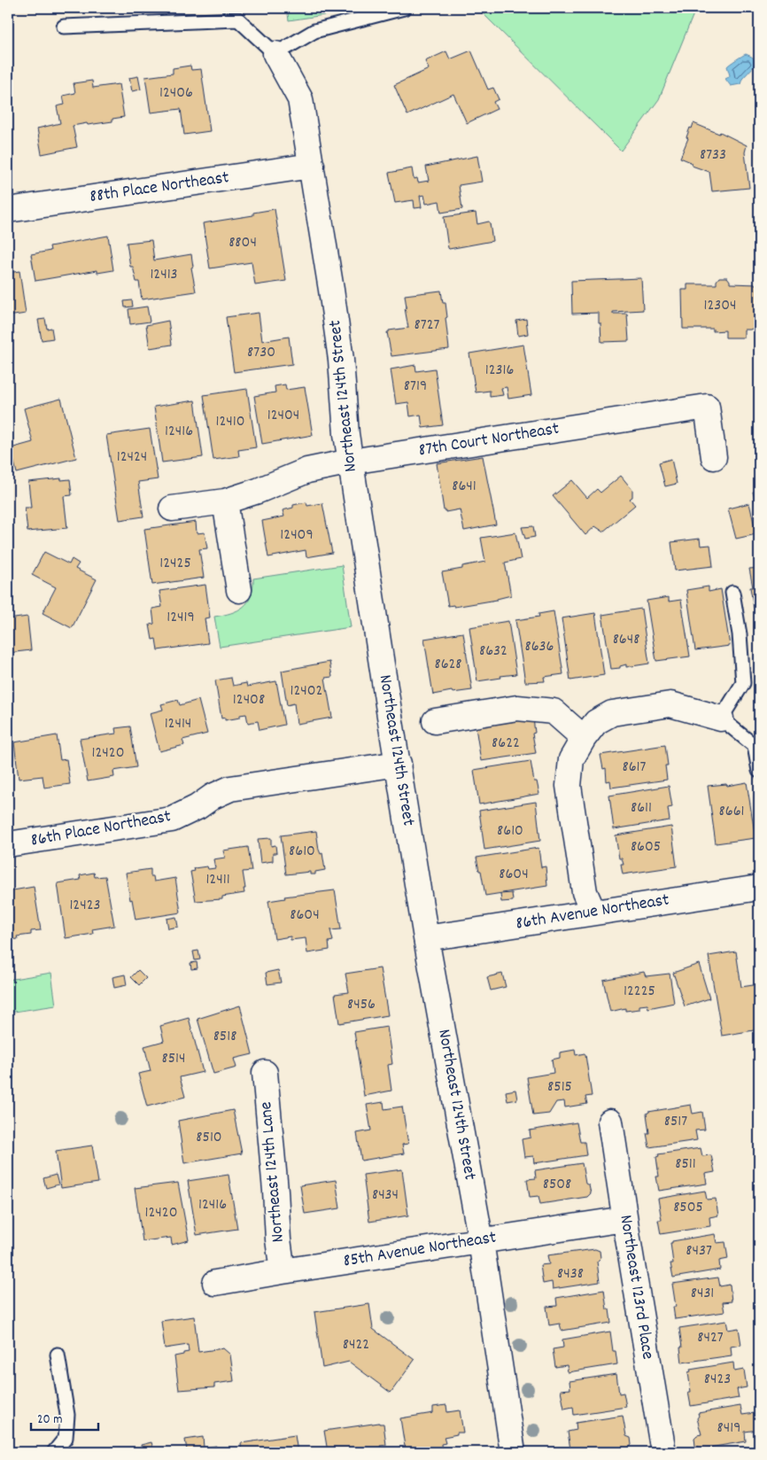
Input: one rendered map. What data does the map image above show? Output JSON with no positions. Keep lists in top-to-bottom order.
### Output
{
  "streets": {
    "street": [
      "88th Place Northeast",
      "Northeast 124th Street",
      "87th Court Northeast",
      "86th Place Northeast",
      "86th Avenue Northeast",
      "Northeast 124th Lane",
      "85th Avenue Northeast",
      "Northeast 123rd Place"
    ]
  },
  "crossings": [
    ["88th Place Northeast", "Northeast 124th Street"],
    ["Northeast 124th Street", "87th Court Northeast"],
    ["Northeast 124th Street", "86th Place Northeast"],
    ["Northeast 124th Street", "86th Avenue Northeast"],
    ["Northeast 124th Street", "85th Avenue Northeast"],
    ["Northeast 124th Lane", "85th Avenue Northeast"],
    ["85th Avenue Northeast", "Northeast 123rd Place"]
  ],
  "house_numbers": [
    "12406",
    "8733",
    "8804",
    "12413",
    "12304",
    "8727",
    "8730",
    "12316",
    "8719",
    "12404",
    "12410",
    "12416",
    "12424",
    "8641",
    "12409",
    "12425",
    "12419",
    "8648",
    "8636",
    "8632",
    "8628",
    "12402",
    "12408",
    "12414",
    "8622",
    "12420",
    "8617",
    "8611",
    "8661",
    "8610",
    "8605",
    "8610",
    "8604",
    "12411",
    "12423",
    "8604",
    "12225",
    "8456",
    "8518",
    "8514",
    "8515",
    "8517",
    "8510",
    "8511",
    "8508",
    "8434",
    "12416",
    "8505",
    "12420",
    "8437",
    "8438",
    "8431",
    "8427",
    "8422",
    "8423",
    "8419"
  ],
  "scale_bar": "20 m"
}
